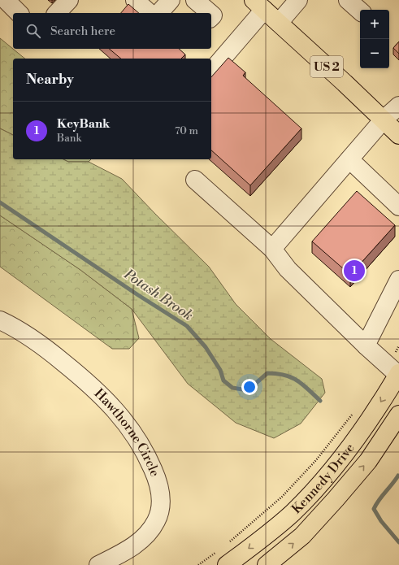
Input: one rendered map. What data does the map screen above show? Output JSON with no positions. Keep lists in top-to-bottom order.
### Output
{
  "streets": {
    "main road": ["US 2", "Kennedy Drive"],
    "street": ["Hawthorne Circle"]
  },
  "water": ["Potash Brook"],
  "page": {
    "map_buttons": ["+", "−"],
    "search": "Search here",
    "heading": "Nearby",
    "list": [
      {
        "mark": "1",
        "name": "KeyBank",
        "note": "Bank",
        "value": "70 m"
      }
    ],
    "pins": "1"
  }
}
